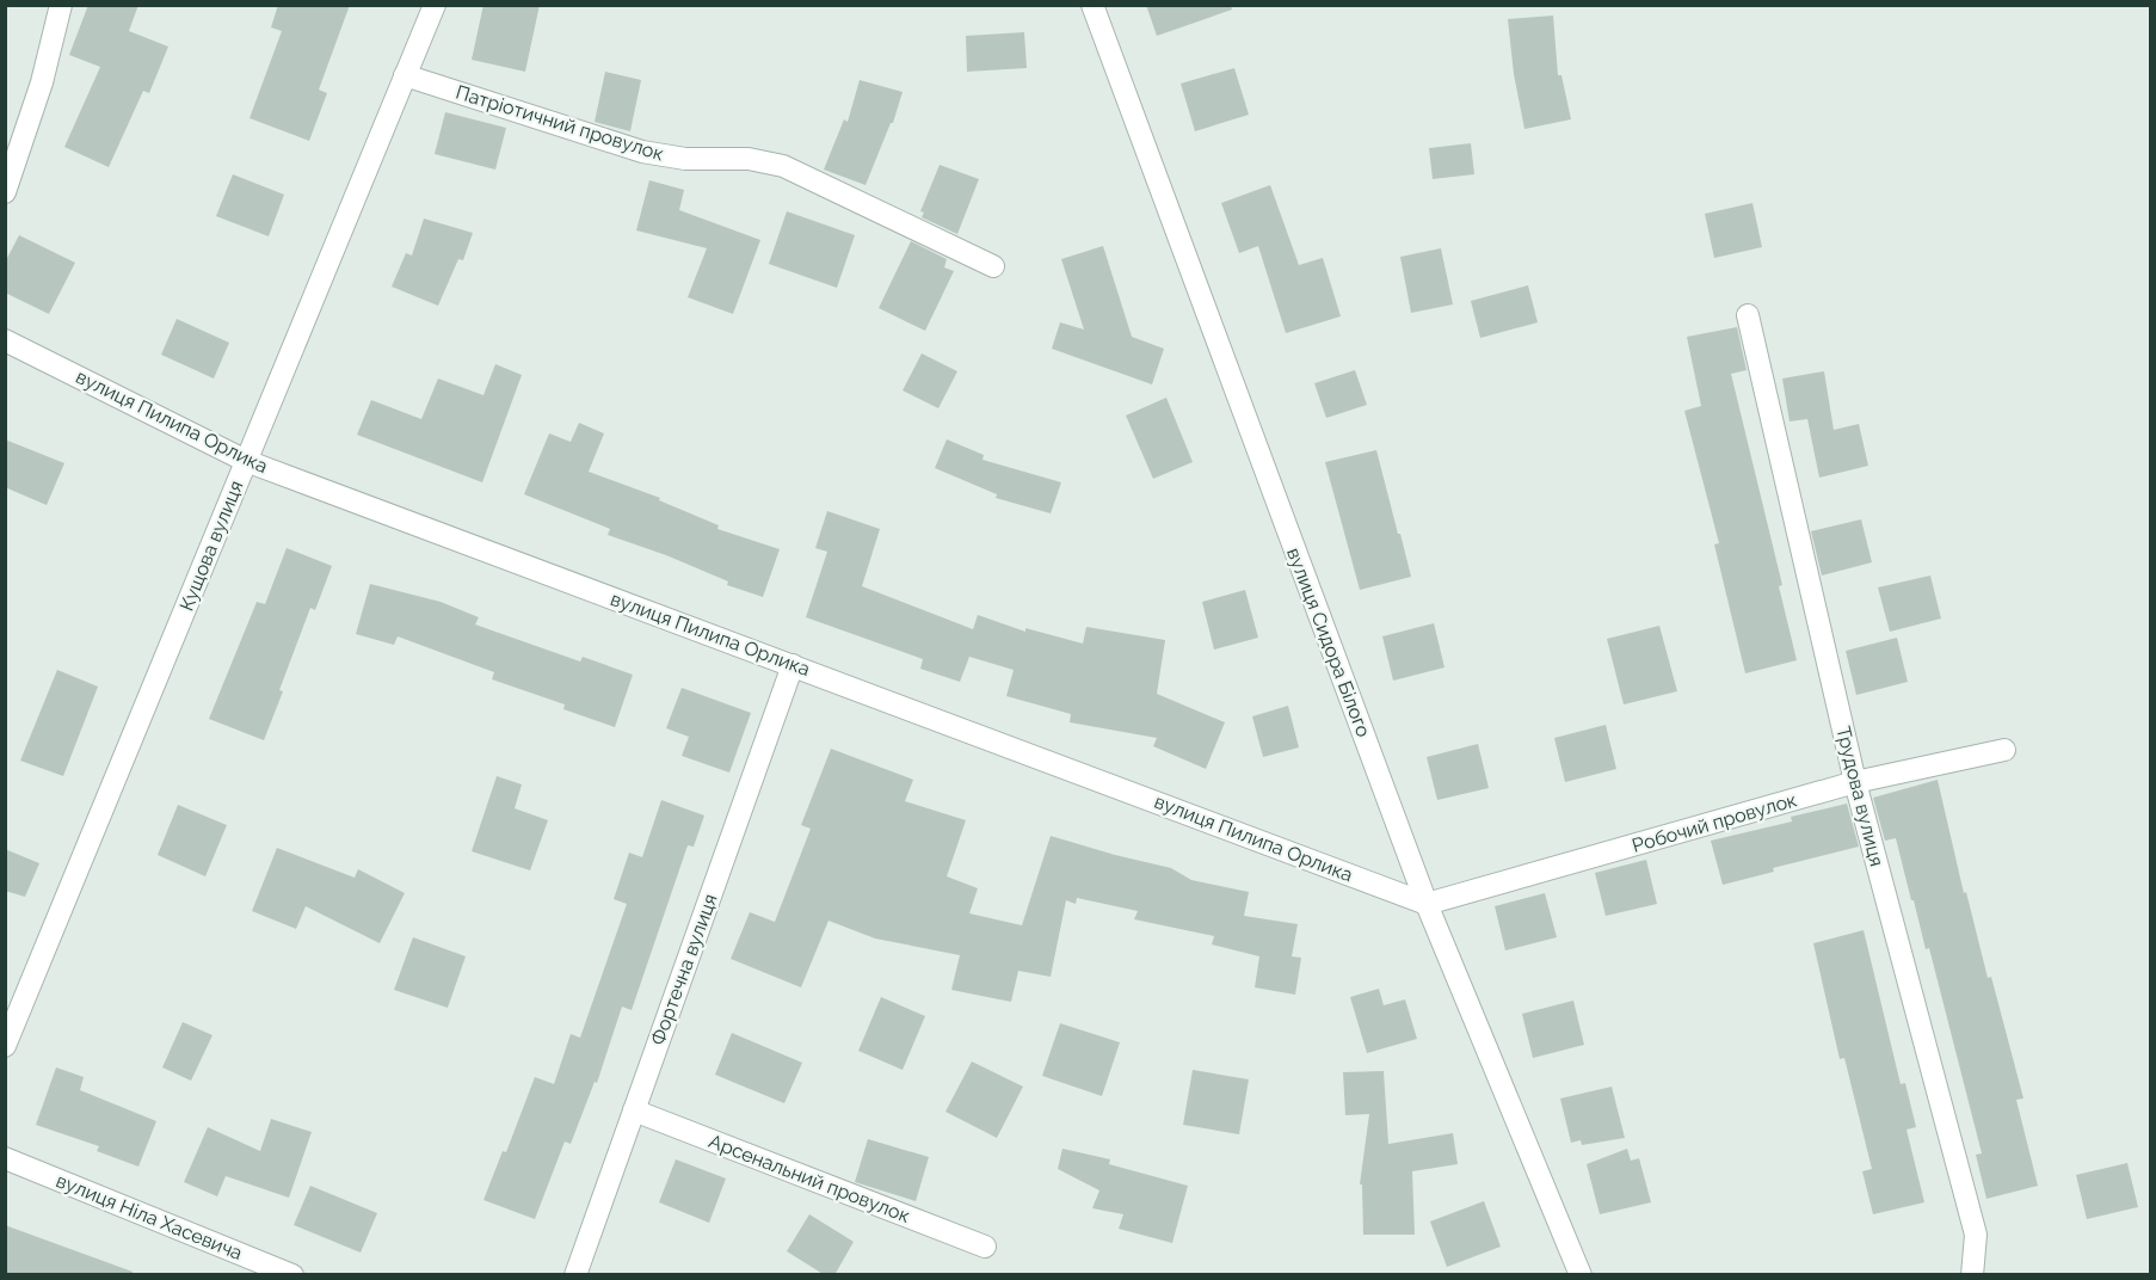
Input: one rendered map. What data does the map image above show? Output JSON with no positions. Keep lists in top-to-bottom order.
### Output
{
  "streets": {
    "street": [
      "Патріотичний провулок",
      "вулиця Пилипа Орлика",
      "Кущова вулиця",
      "вулиця Сидора Білого",
      "Трудова вулиця",
      "Робочий провулок",
      "Фортечна вулиця",
      "Арсенальний провулок",
      "вулиця Ніла Хасевича"
    ]
  },
  "crossings": [
    ["Патріотичний провулок", "Кущова вулиця"],
    ["вулиця Пилипа Орлика", "Кущова вулиця"],
    ["вулиця Пилипа Орлика", "вулиця Сидора Білого"],
    ["вулиця Пилипа Орлика", "Робочий провулок"],
    ["вулиця Пилипа Орлика", "Фортечна вулиця"],
    ["вулиця Сидора Білого", "Робочий провулок"],
    ["Трудова вулиця", "Робочий провулок"],
    ["Фортечна вулиця", "Арсенальний провулок"]
  ]
}
